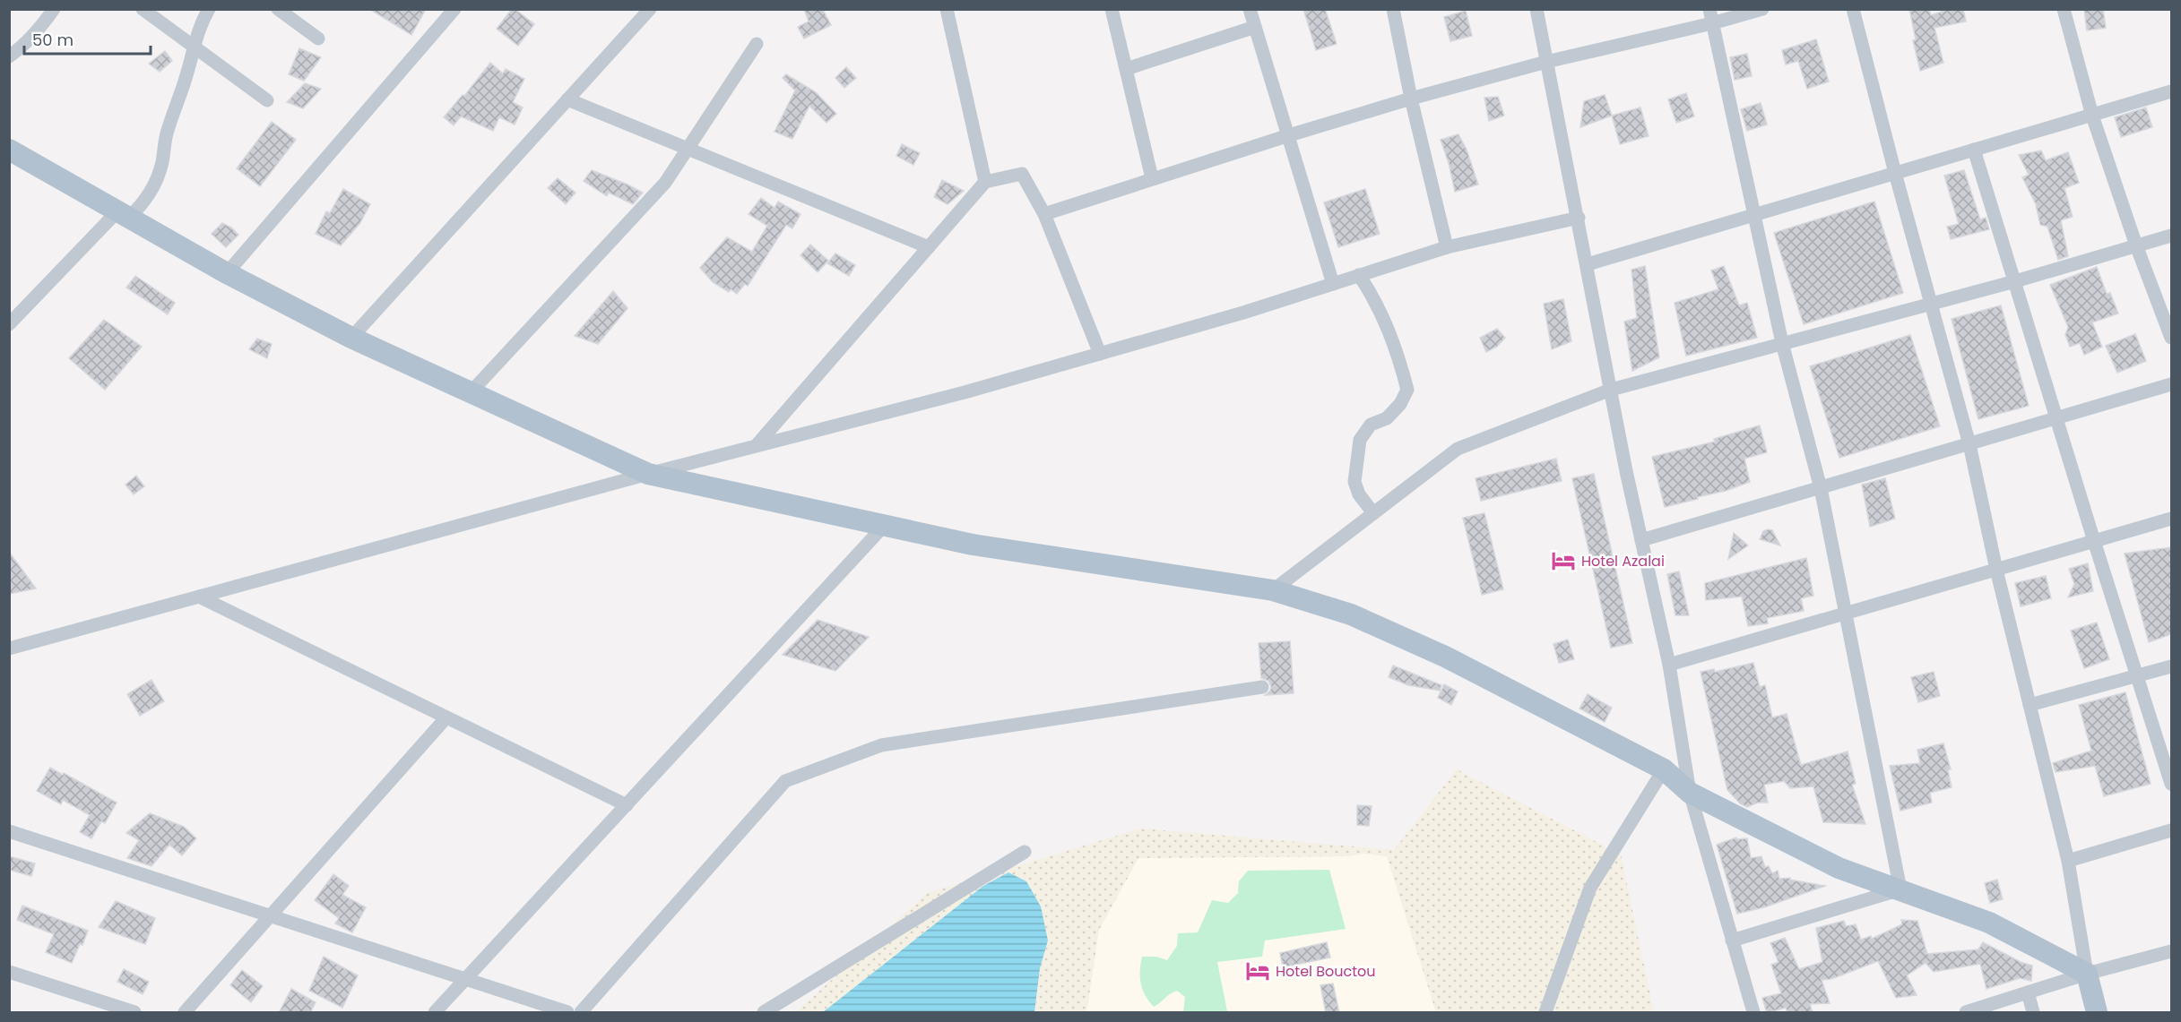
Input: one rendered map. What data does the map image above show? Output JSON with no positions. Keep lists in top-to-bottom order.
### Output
{
  "places": {
    "hotel": ["Hotel Azalai", "Hotel Bouctou"]
  },
  "scale_bar": "50 m"
}
